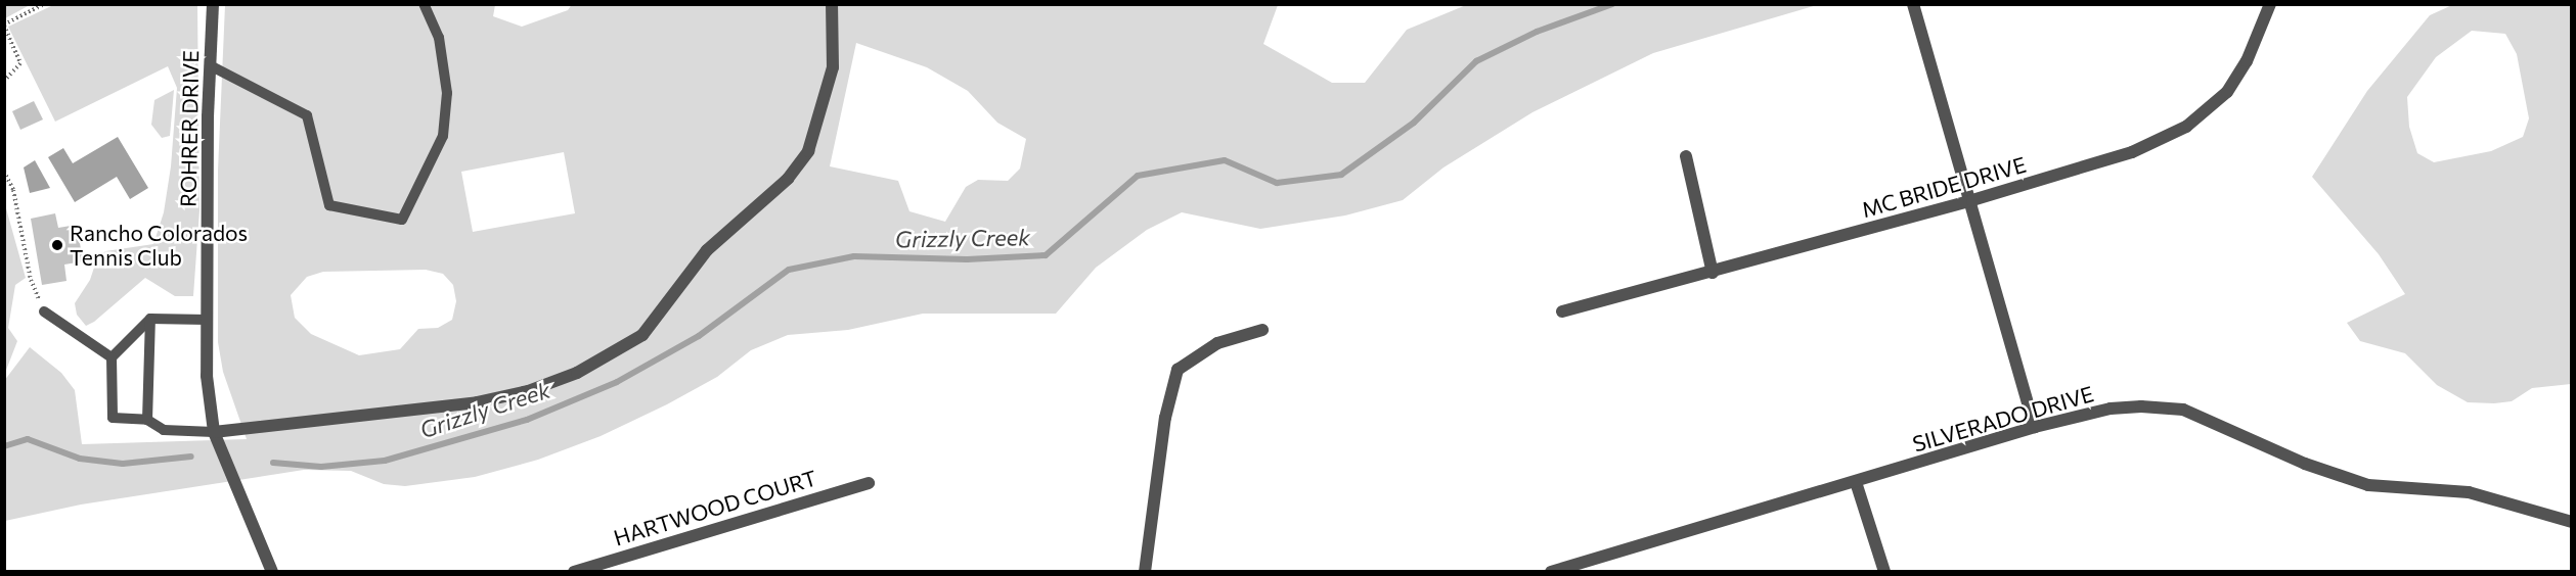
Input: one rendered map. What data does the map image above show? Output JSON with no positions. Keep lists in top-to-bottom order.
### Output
{
  "streets": {
    "street": [
      "ROHRER DRIVE",
      "MC BRIDE DRIVE",
      "SILVERADO DRIVE",
      "HARTWOOD COURT"
    ]
  },
  "water": ["Grizzly Creek"],
  "places": ["Rancho Colorados Tennis Club"]
}
